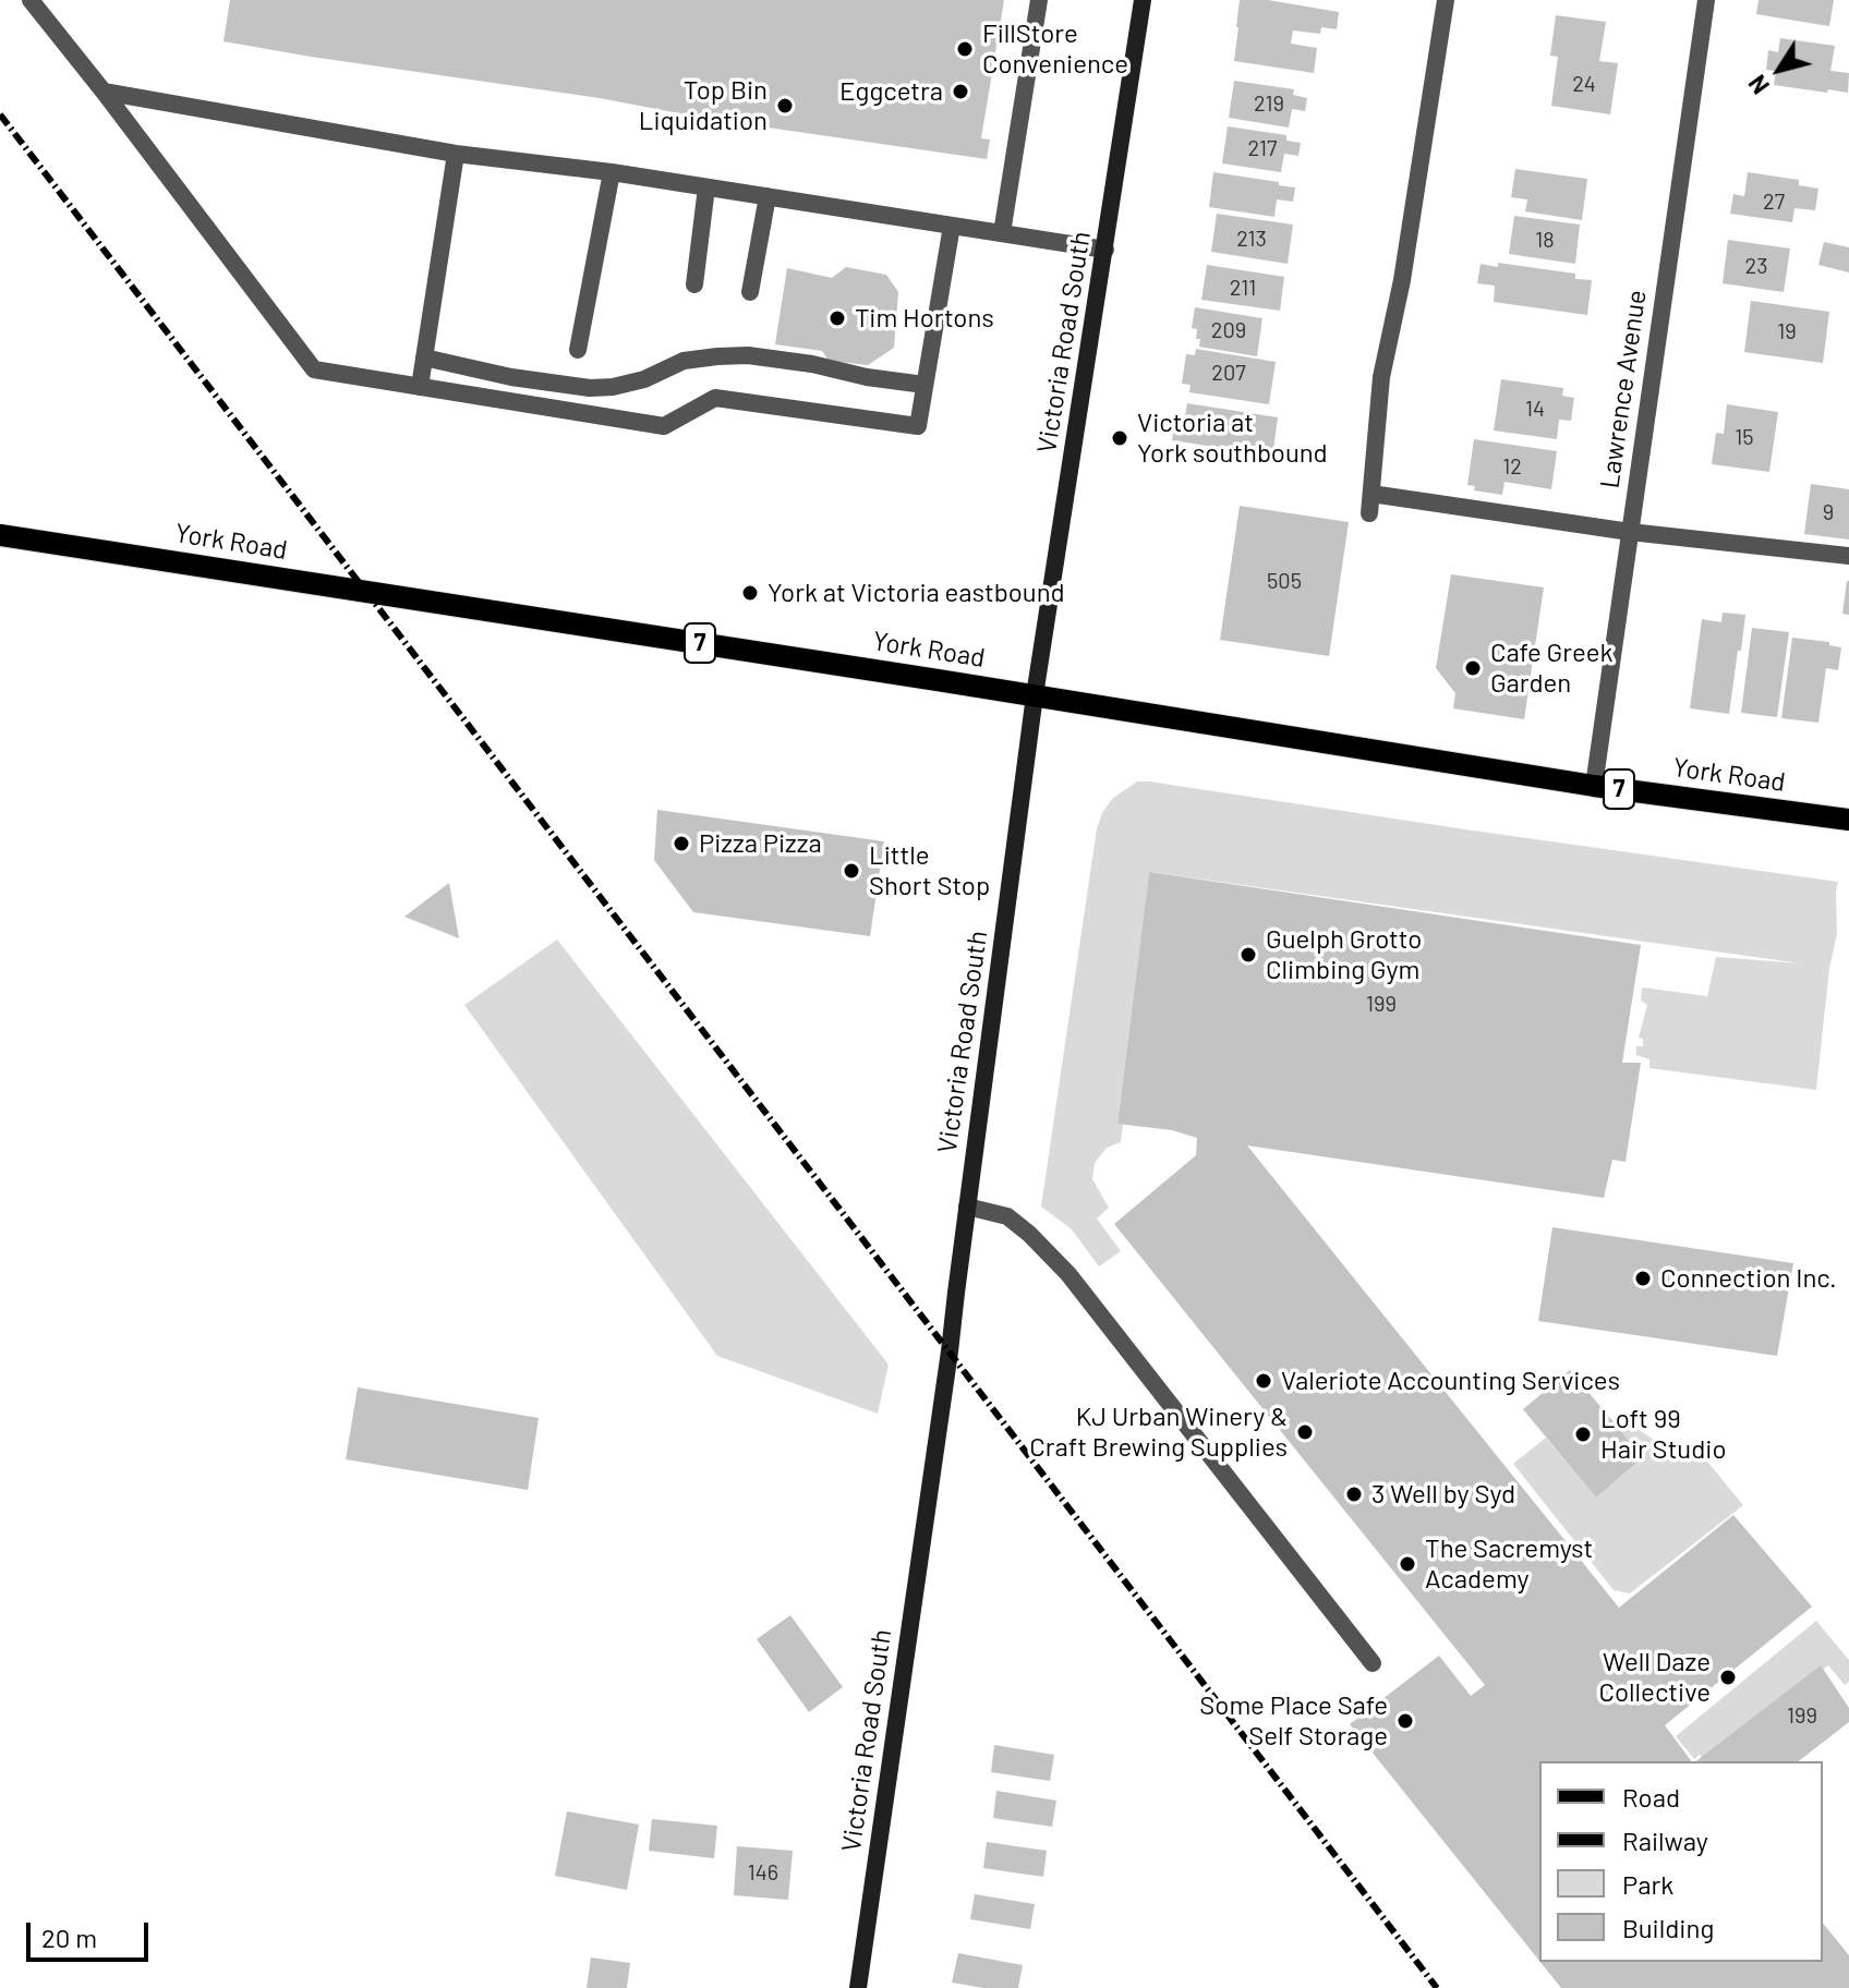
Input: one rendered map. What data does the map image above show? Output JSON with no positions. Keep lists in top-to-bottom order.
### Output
{
  "streets": {
    "main road": ["Victoria Road South", "York Road", "7"],
    "street": ["Lawrence Avenue"]
  },
  "crossings": [
    ["Victoria Road South", "York Road"],
    ["Lawrence Avenue", "York Road"]
  ],
  "places": [
    "FillStore Convenience",
    "Eggcetra",
    "Top Bin Liquidation",
    "Tim Hortons",
    "Victoria at York southbound",
    "York at Victoria eastbound",
    "Cafe Greek Garden",
    "Pizza Pizza",
    "Little Short Stop",
    "Guelph Grotto Climbing Gym",
    "Connection Inc.",
    "Valeriote Accounting Services",
    "KJ Urban Winery & Craft Brewing Supplies",
    "Loft 99 Hair Studio",
    "3 Well by Syd",
    "The Sacremyst Academy",
    "Well Daze Collective",
    "Some Place Safe Self Storage"
  ],
  "house_numbers": [
    "24",
    "219",
    "217",
    "27",
    "213",
    "18",
    "23",
    "211",
    "209",
    "19",
    "207",
    "14",
    "15",
    "12",
    "9",
    "505",
    "199",
    "199",
    "146"
  ],
  "legend": [
    "Road",
    "Railway",
    "Park",
    "Building"
  ],
  "scale_bar": "20 m",
  "north": "bottom left"
}
